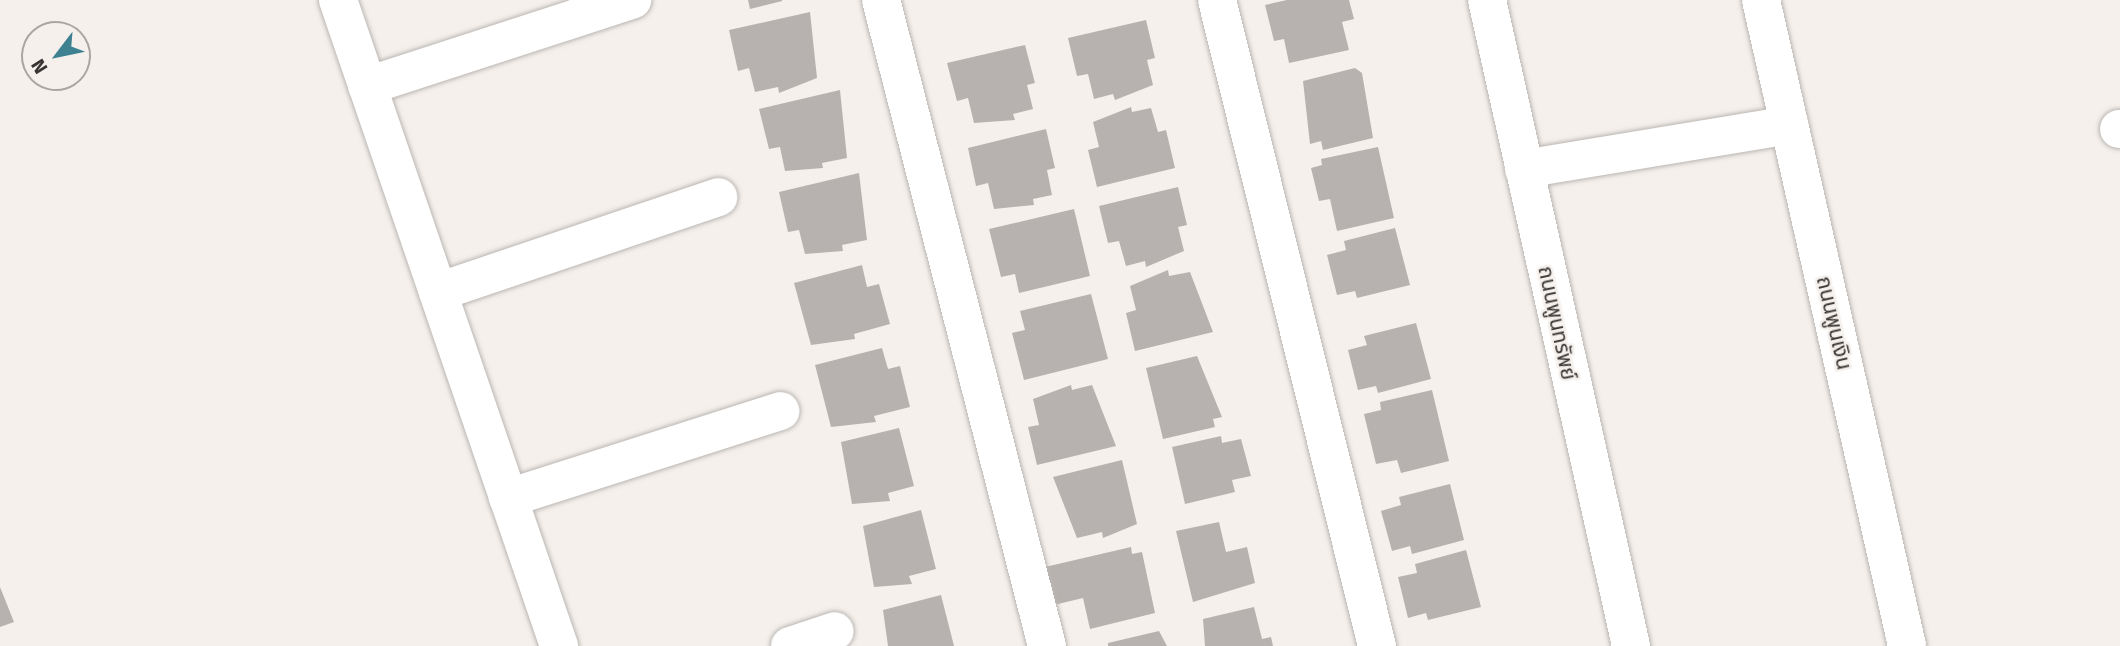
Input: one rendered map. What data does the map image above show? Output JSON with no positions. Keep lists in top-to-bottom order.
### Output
{
  "streets": {
    "street": ["ถนนพูนทรัพย์", "ถนนพูนเงิน"]
  },
  "north": "bottom left"
}
